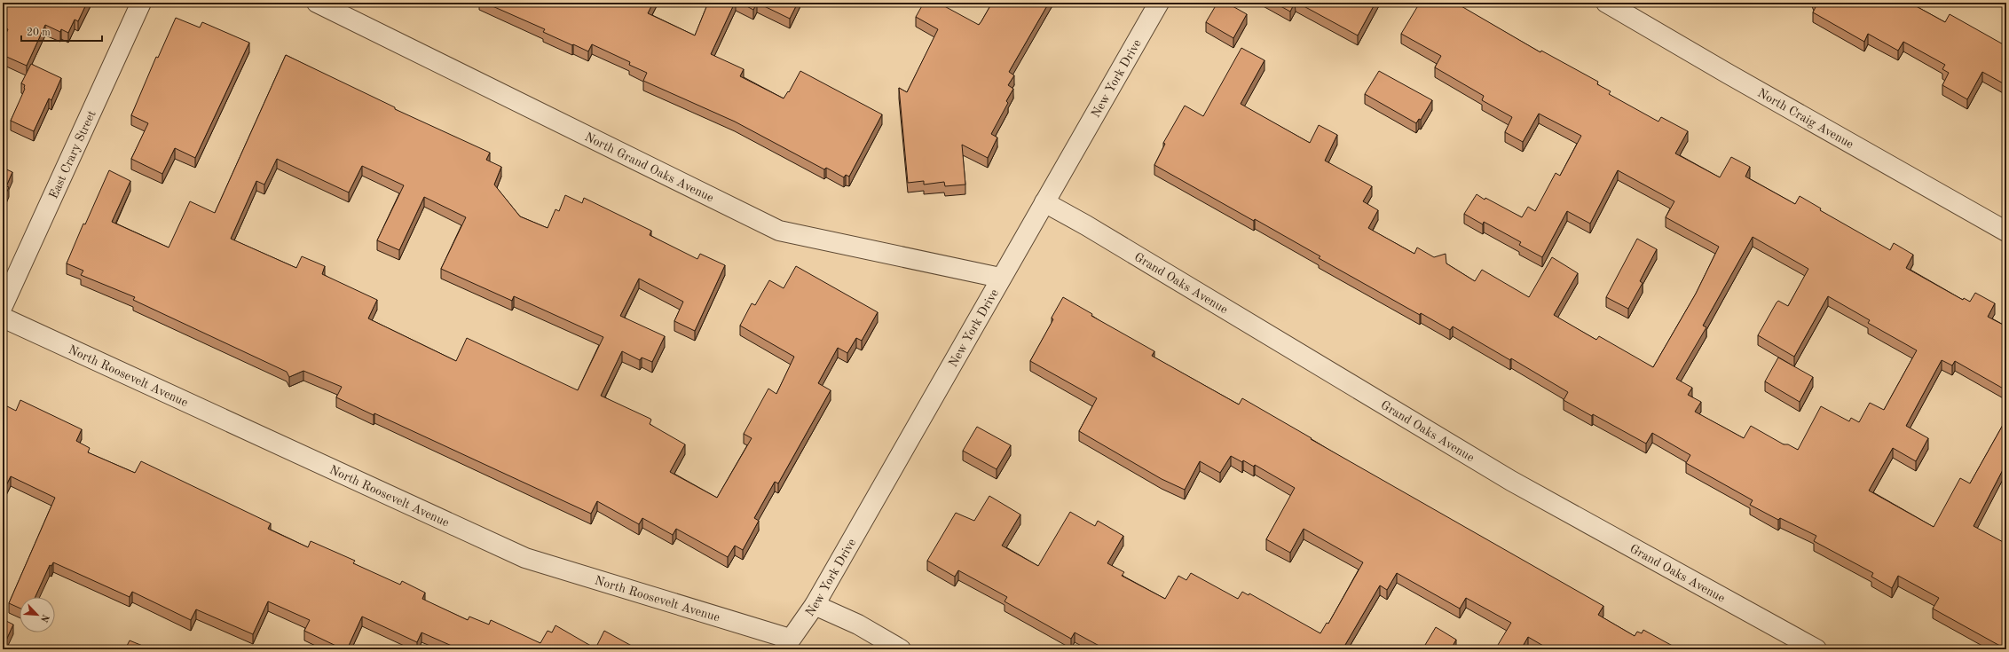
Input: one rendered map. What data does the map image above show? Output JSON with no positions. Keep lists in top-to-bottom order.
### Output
{
  "streets": {
    "street": [
      "New York Drive",
      "North Craig Avenue",
      "East Crary Street",
      "North Grand Oaks Avenue",
      "Grand Oaks Avenue",
      "North Roosevelt Avenue"
    ]
  },
  "crossings": [
    ["New York Drive", "North Grand Oaks Avenue"],
    ["New York Drive", "Grand Oaks Avenue"],
    ["New York Drive", "North Roosevelt Avenue"]
  ],
  "scale_bar": "20 m",
  "north": "bottom right"
}
